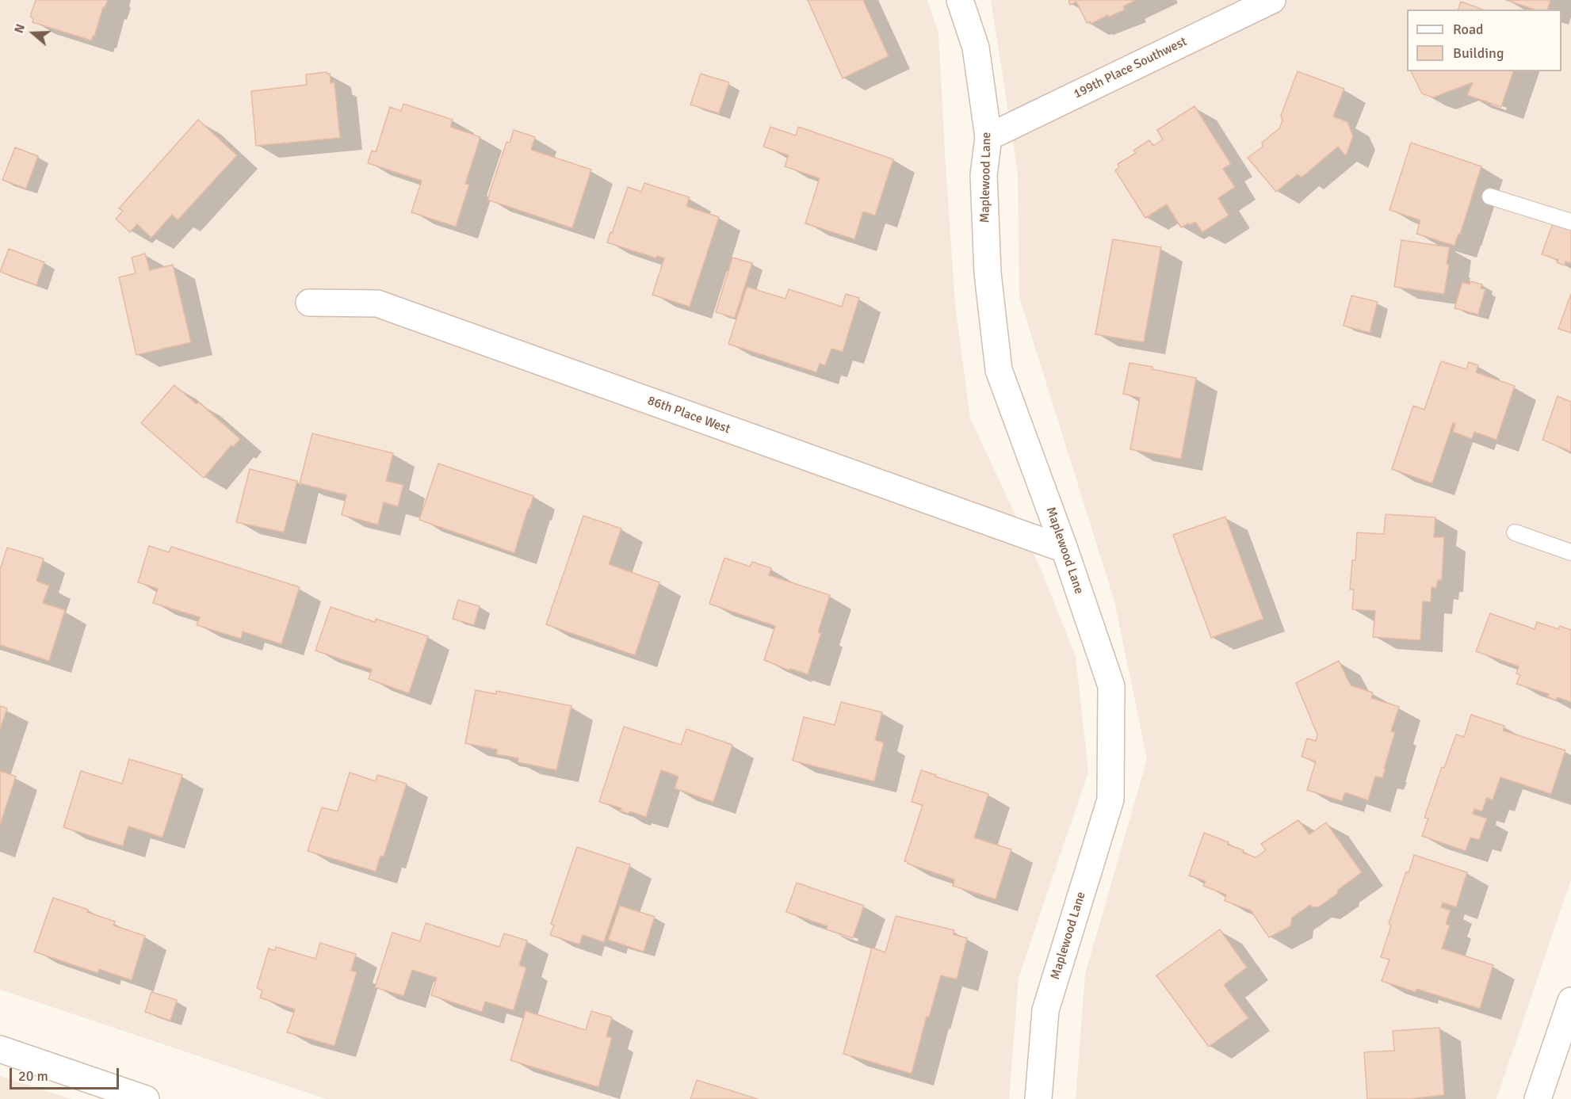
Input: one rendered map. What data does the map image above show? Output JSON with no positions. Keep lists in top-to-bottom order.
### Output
{
  "streets": {
    "street": ["199th Place Southwest", "Maplewood Lane", "86th Place West"]
  },
  "crossings": [
    ["199th Place Southwest", "Maplewood Lane"],
    ["Maplewood Lane", "86th Place West"]
  ],
  "legend": ["Road", "Building"],
  "scale_bar": "20 m",
  "north": "left"
}
